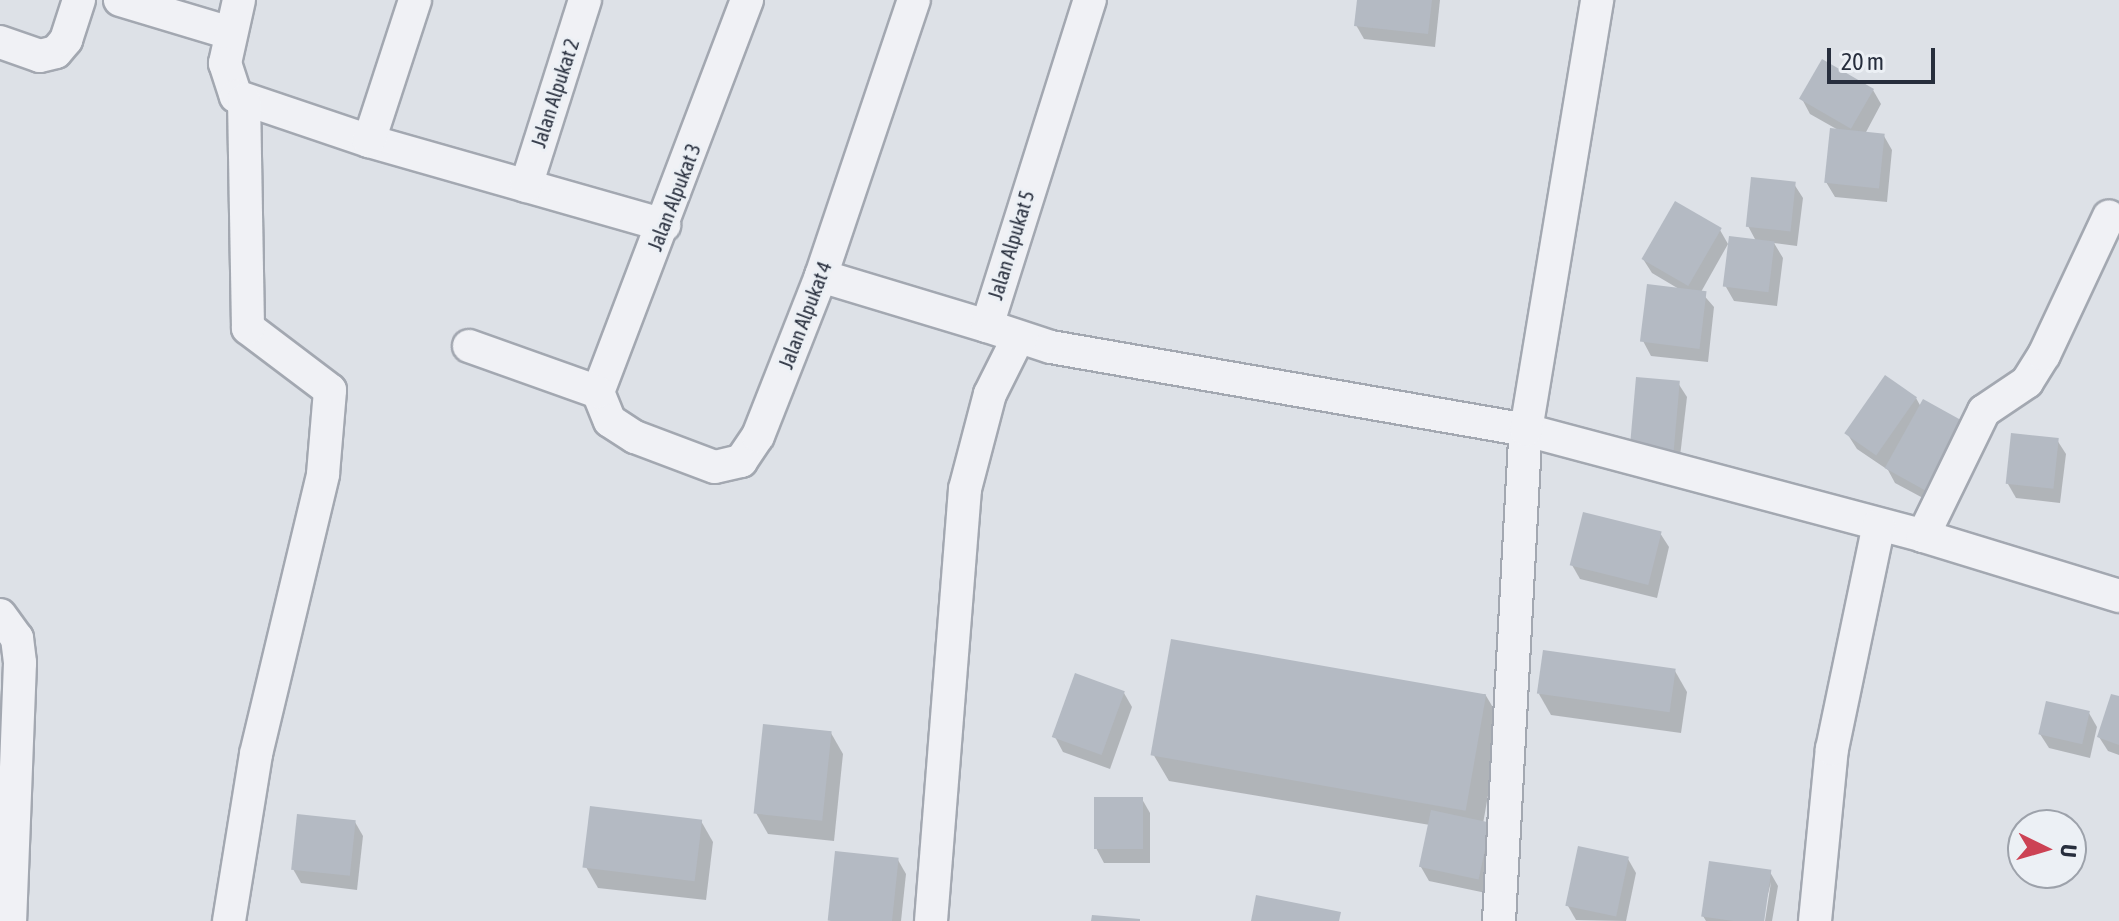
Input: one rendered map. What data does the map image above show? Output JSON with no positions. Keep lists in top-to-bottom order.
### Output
{
  "streets": {
    "street": [
      "Jalan Alpukat 2",
      "Jalan Alpukat 3",
      "Jalan Alpukat 5",
      "Jalan Alpukat 4"
    ]
  },
  "crossings": [
    ["Jalan Alpukat 3", "Jalan Alpukat 4"],
    ["Jalan Alpukat 5", "Jalan Alpukat 4"]
  ],
  "scale_bar": "20 m",
  "north": "right"
}
